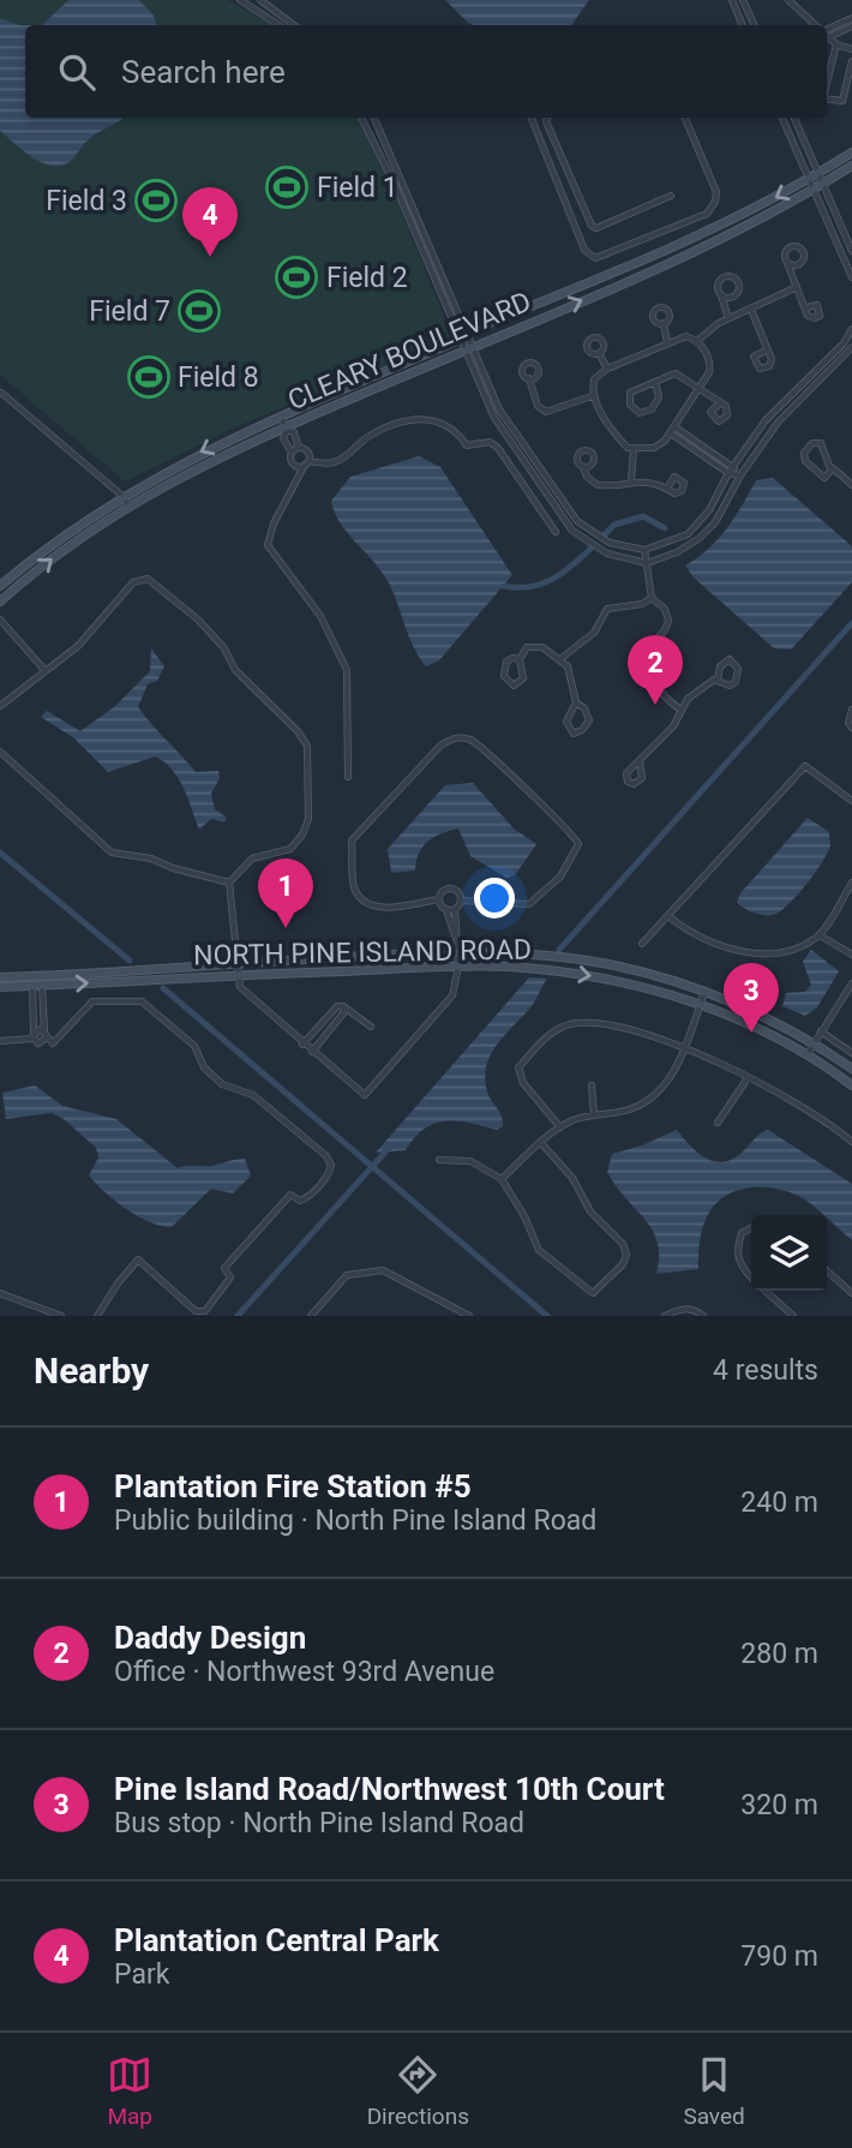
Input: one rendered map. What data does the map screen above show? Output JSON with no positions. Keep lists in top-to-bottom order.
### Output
{
  "streets": {
    "street": ["CLEARY BOULEVARD", "NORTH PINE ISLAND ROAD"]
  },
  "places": {
    "sports": [
      "Field 1",
      "Field 3",
      "Field 2",
      "Field 7",
      "Field 8"
    ]
  },
  "page": {
    "search": "Search here",
    "pins": [
      "4",
      "2",
      "1",
      "3"
    ],
    "heading": ["Nearby", "4 results"],
    "list": [
      {
        "mark": "1",
        "name": "Plantation Fire Station #5",
        "note": "Public building · North Pine Island Road",
        "value": "240 m"
      },
      {
        "mark": "2",
        "name": "Daddy Design",
        "note": "Office · Northwest 93rd Avenue",
        "value": "280 m"
      },
      {
        "mark": "3",
        "name": "Pine Island Road/Northwest 10th Court",
        "note": "Bus stop · North Pine Island Road",
        "value": "320 m"
      },
      {
        "mark": "4",
        "name": "Plantation Central Park",
        "note": "Park",
        "value": "790 m"
      }
    ],
    "nav": ["Map", "Directions", "Saved"]
  }
}
